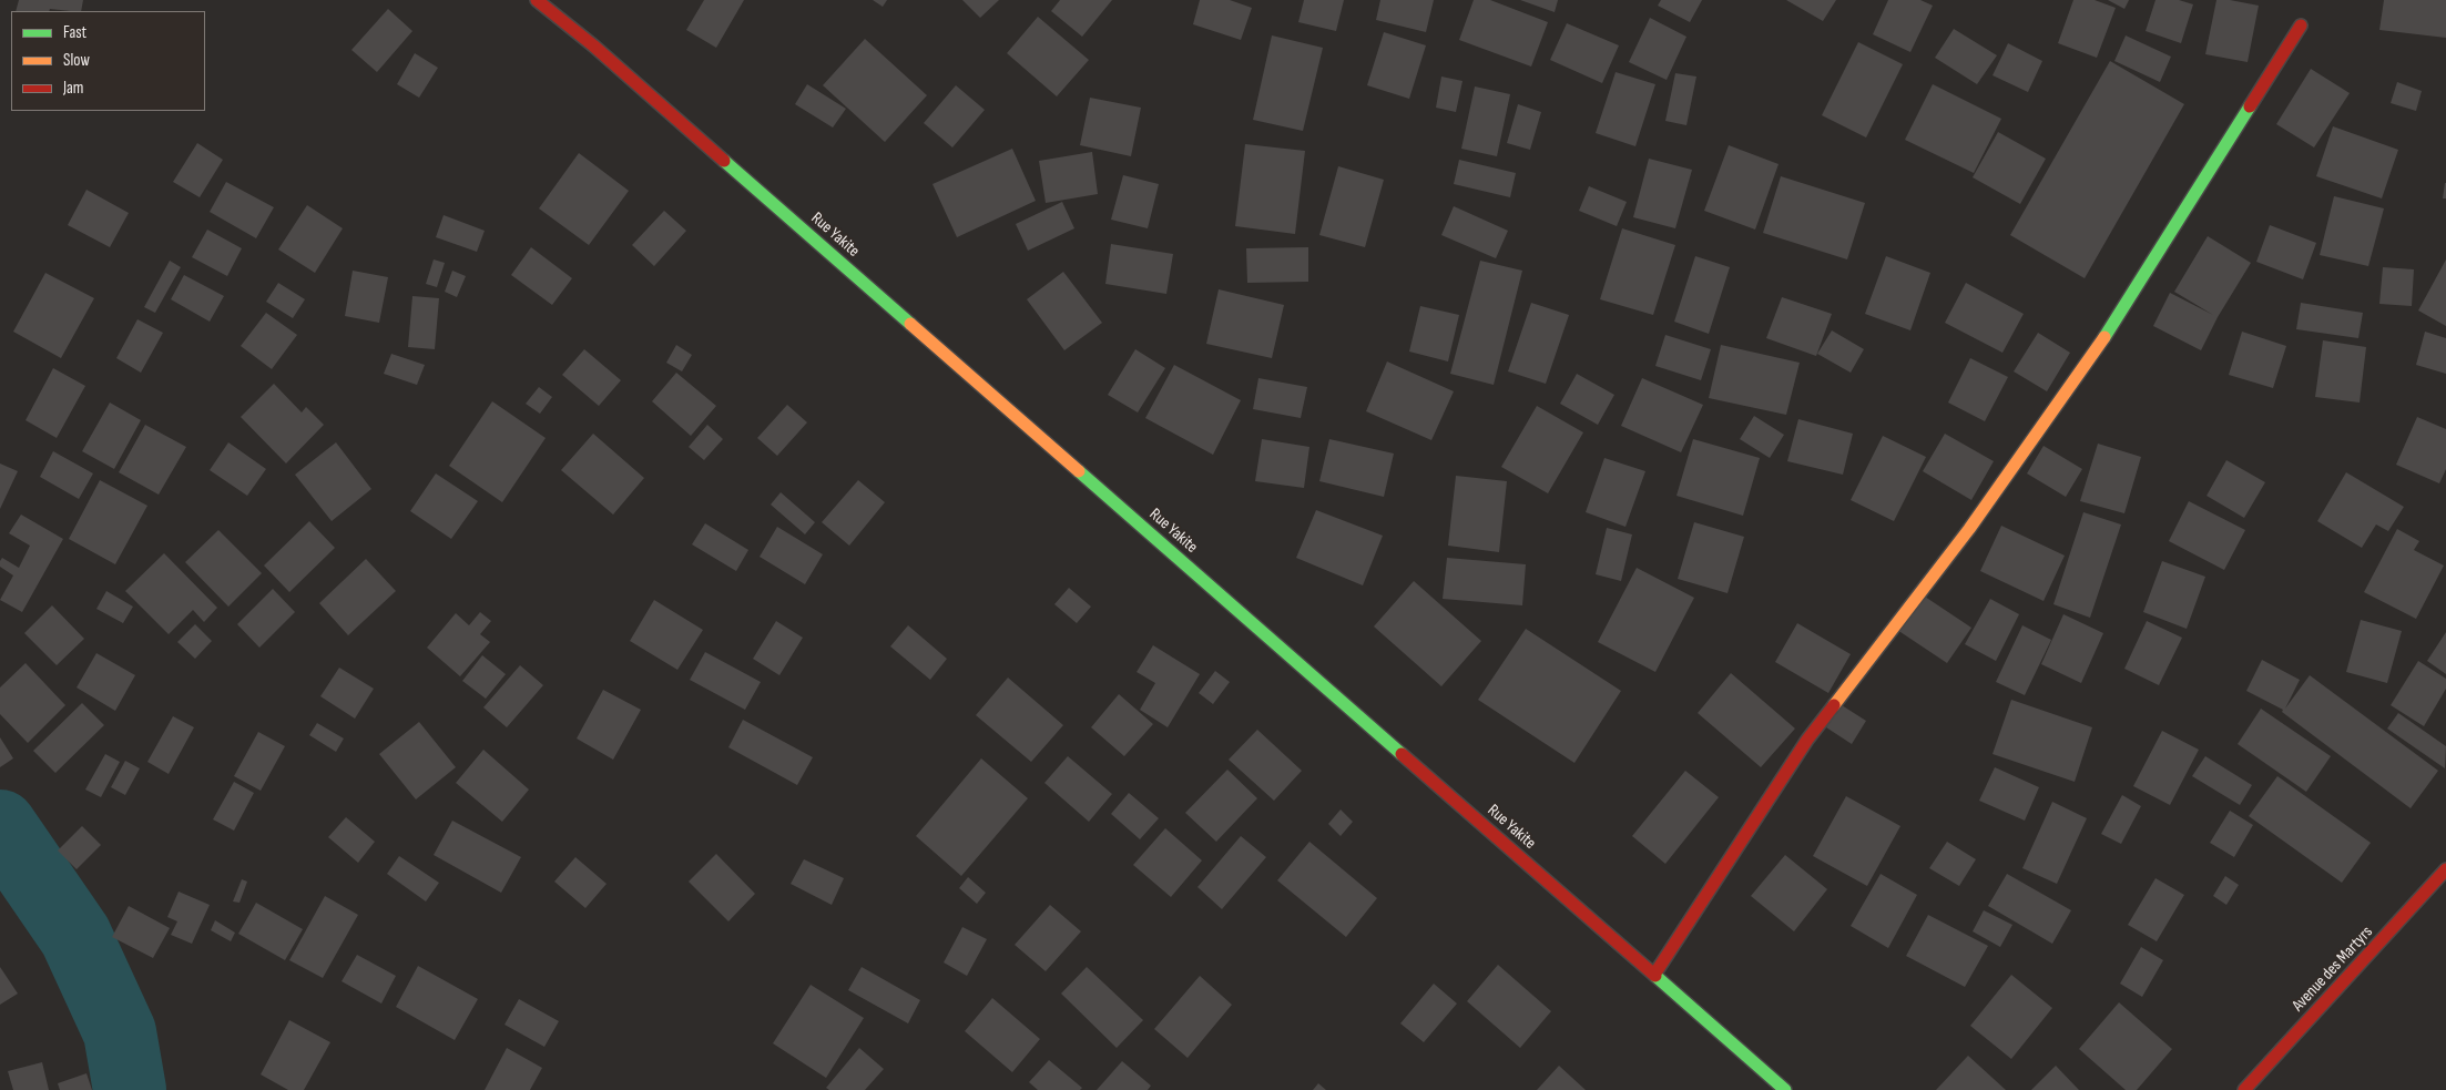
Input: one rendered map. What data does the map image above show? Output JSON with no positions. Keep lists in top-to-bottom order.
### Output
{
  "streets": {
    "main road": ["Rue Yakite", "Avenue des Martyrs"]
  },
  "legend": ["Fast", "Slow", "Jam"]
}
